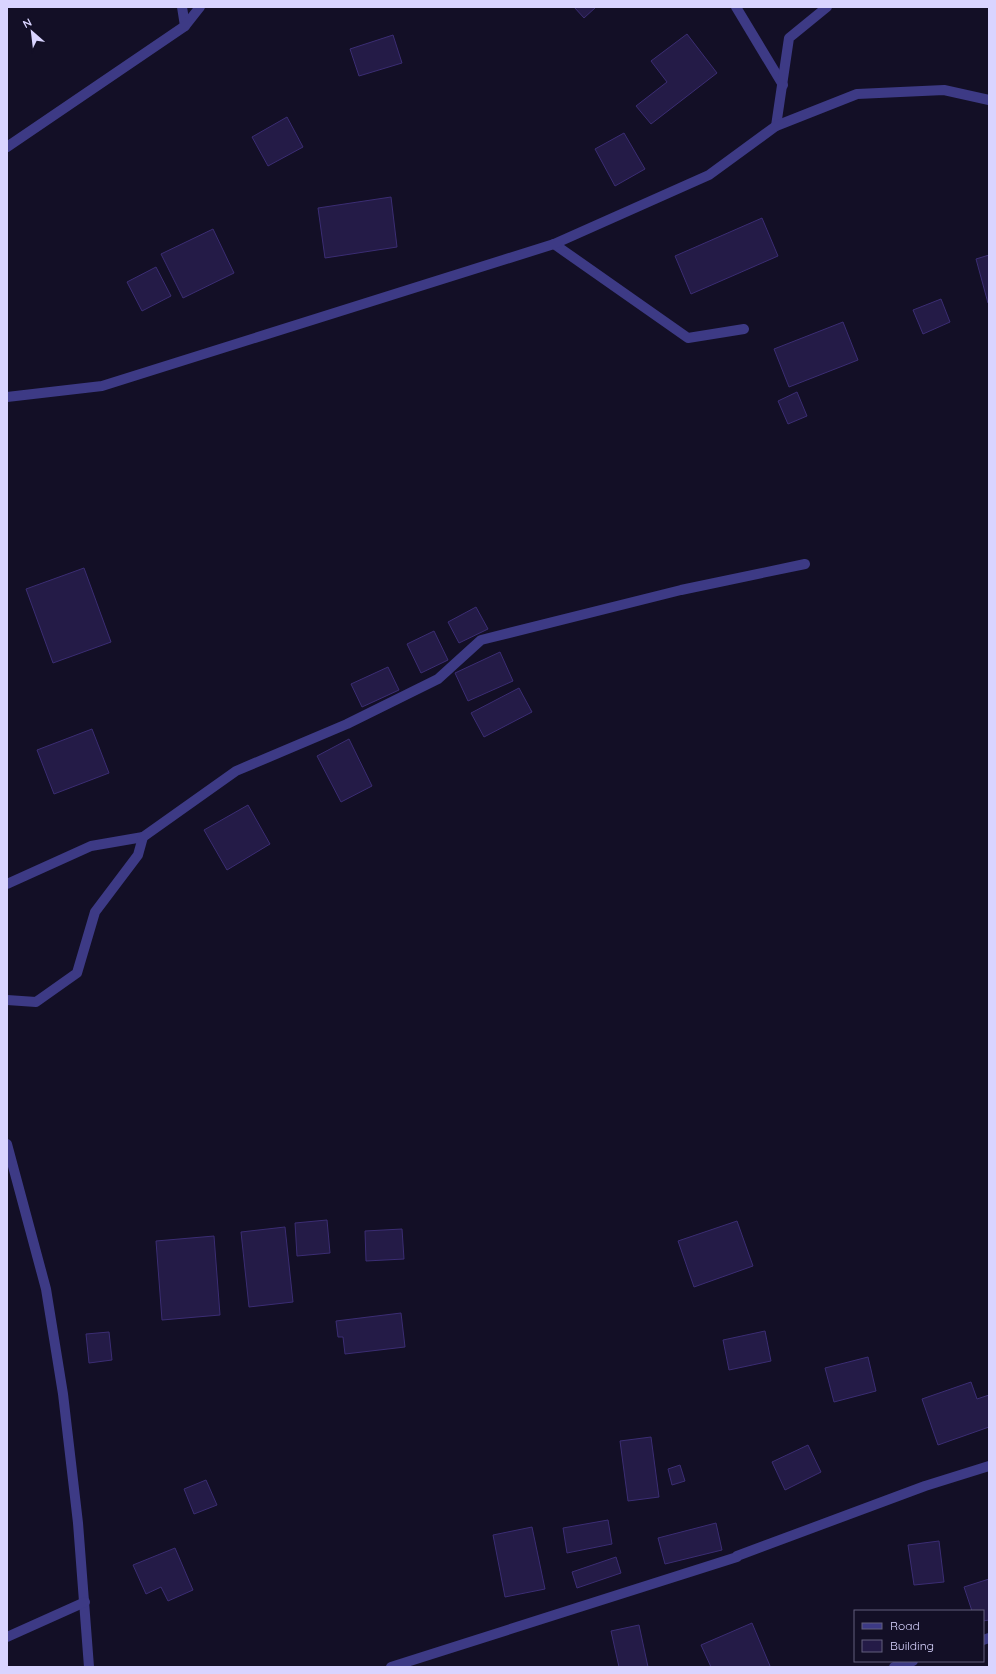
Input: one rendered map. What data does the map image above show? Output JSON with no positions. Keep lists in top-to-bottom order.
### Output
{
  "legend": ["Road", "Building"],
  "north": "top left"
}
